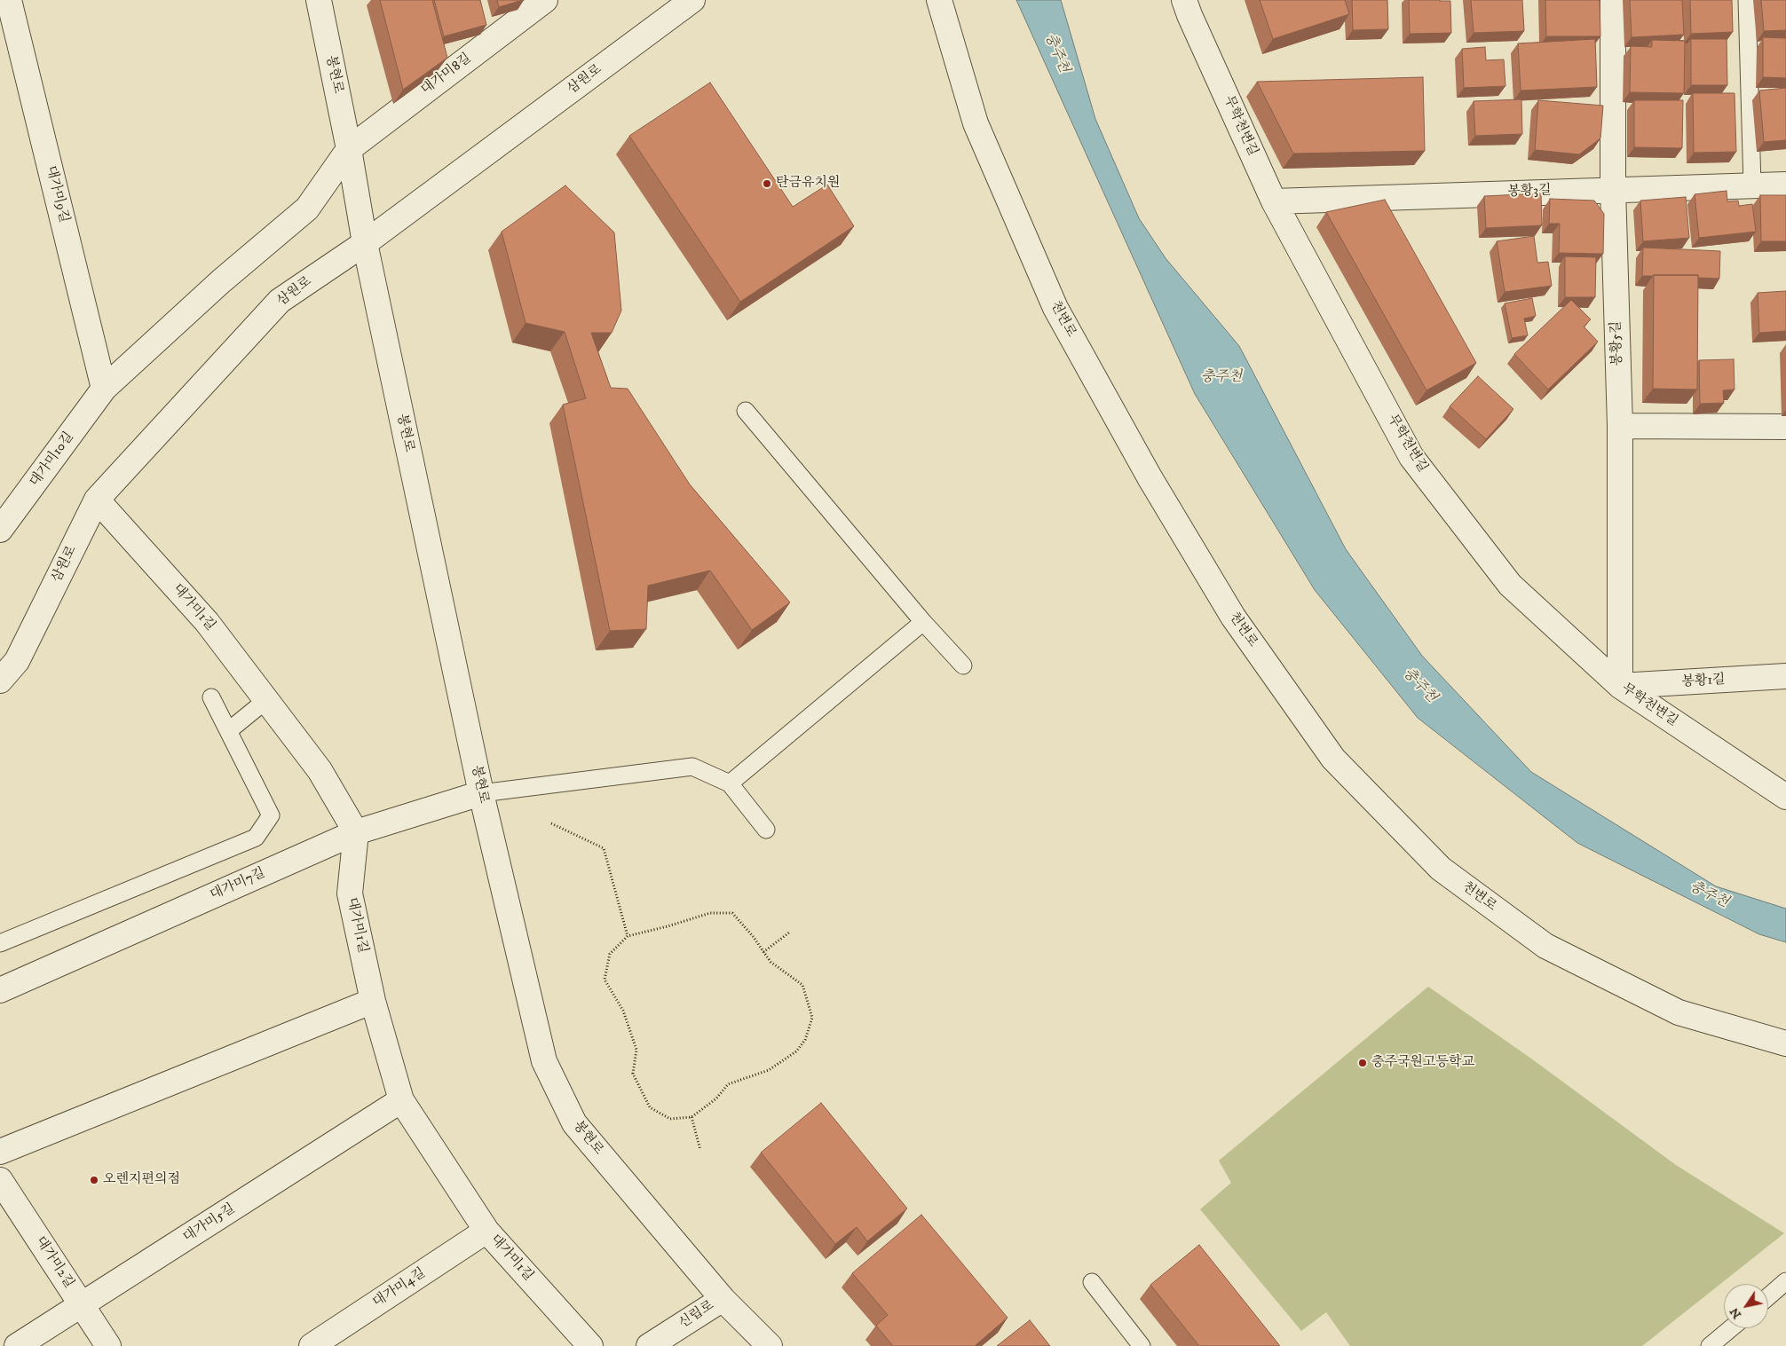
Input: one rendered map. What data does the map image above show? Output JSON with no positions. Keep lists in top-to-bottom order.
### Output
{
  "streets": {
    "street": [
      "봉현로",
      "대가미8길",
      "삼원로",
      "무학천변길",
      "봉황3길",
      "대가미9길",
      "천변로",
      "봉황5길",
      "대가미10길",
      "대가미1길",
      "봉황1길",
      "대가미7길",
      "대가미5길",
      "대가미2길",
      "대가미4길",
      "신립로"
    ]
  },
  "crossings": [
    ["봉현로", "대가미8길"],
    ["봉현로", "삼원로"],
    ["봉현로", "대가미7길"],
    ["봉현로", "신립로"],
    ["삼원로", "대가미1길"],
    ["무학천변길", "봉황3길"],
    ["무학천변길", "봉황5길"],
    ["무학천변길", "봉황1길"],
    ["봉황3길", "봉황5길"],
    ["대가미9길", "대가미10길"],
    ["봉황5길", "봉황1길"],
    ["대가미1길", "대가미7길"],
    ["대가미1길", "대가미5길"],
    ["대가미1길", "대가미4길"],
    ["대가미5길", "대가미2길"]
  ],
  "water": ["충주천"],
  "places": ["탄금유치원", "충주국원고등학교", "오렌지편의점"],
  "north": "bottom left"
}
